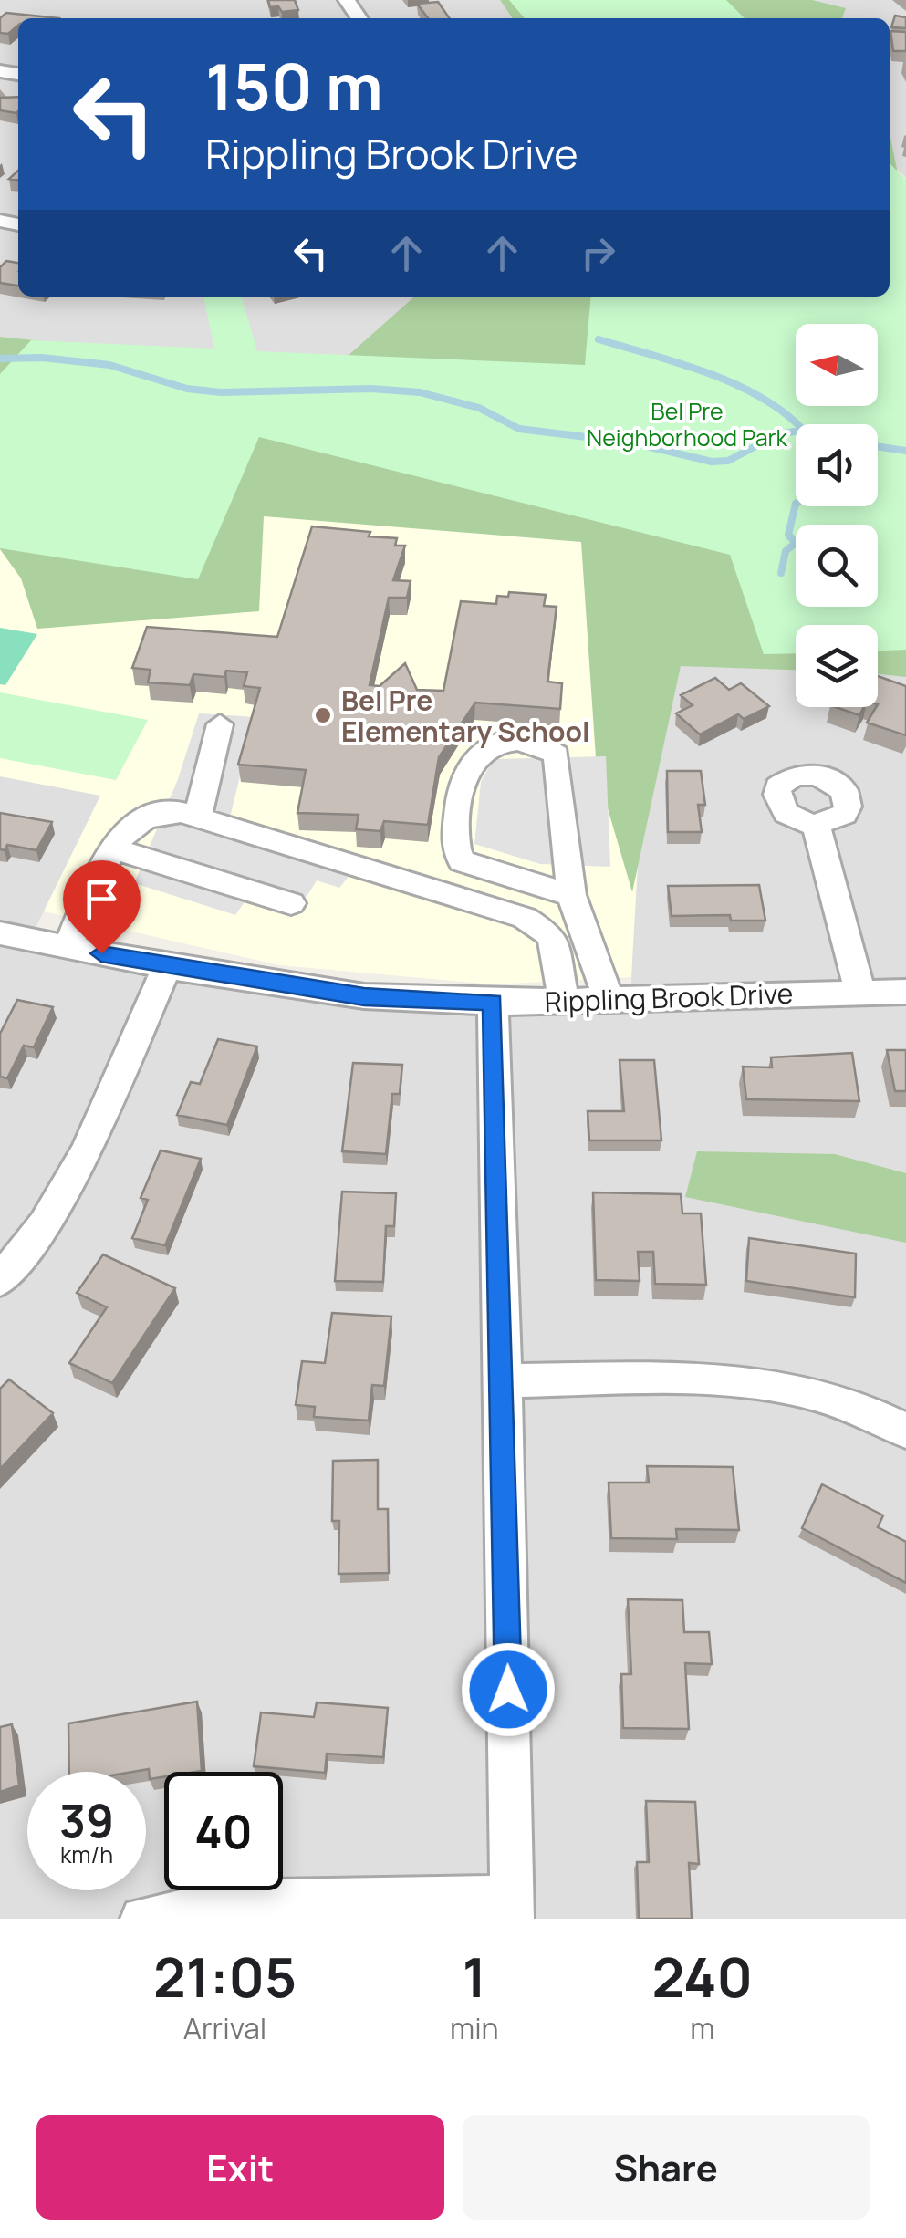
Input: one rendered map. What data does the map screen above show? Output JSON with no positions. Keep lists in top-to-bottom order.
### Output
{
  "streets": {
    "street": ["Rippling Brook Drive"]
  },
  "parks": ["Bel Pre Neighborhood Park"],
  "places": ["Bel Pre Elementary School"],
  "north": "left",
  "page": {
    "turn": ["150 m", "Rippling Brook Drive"],
    "speed": "39 km/h",
    "limit": "40",
    "eta": [
      "21:05",
      "Arrival",
      "1",
      "min",
      "240",
      "m"
    ],
    "buttons": ["Exit", "Share"]
  }
}
